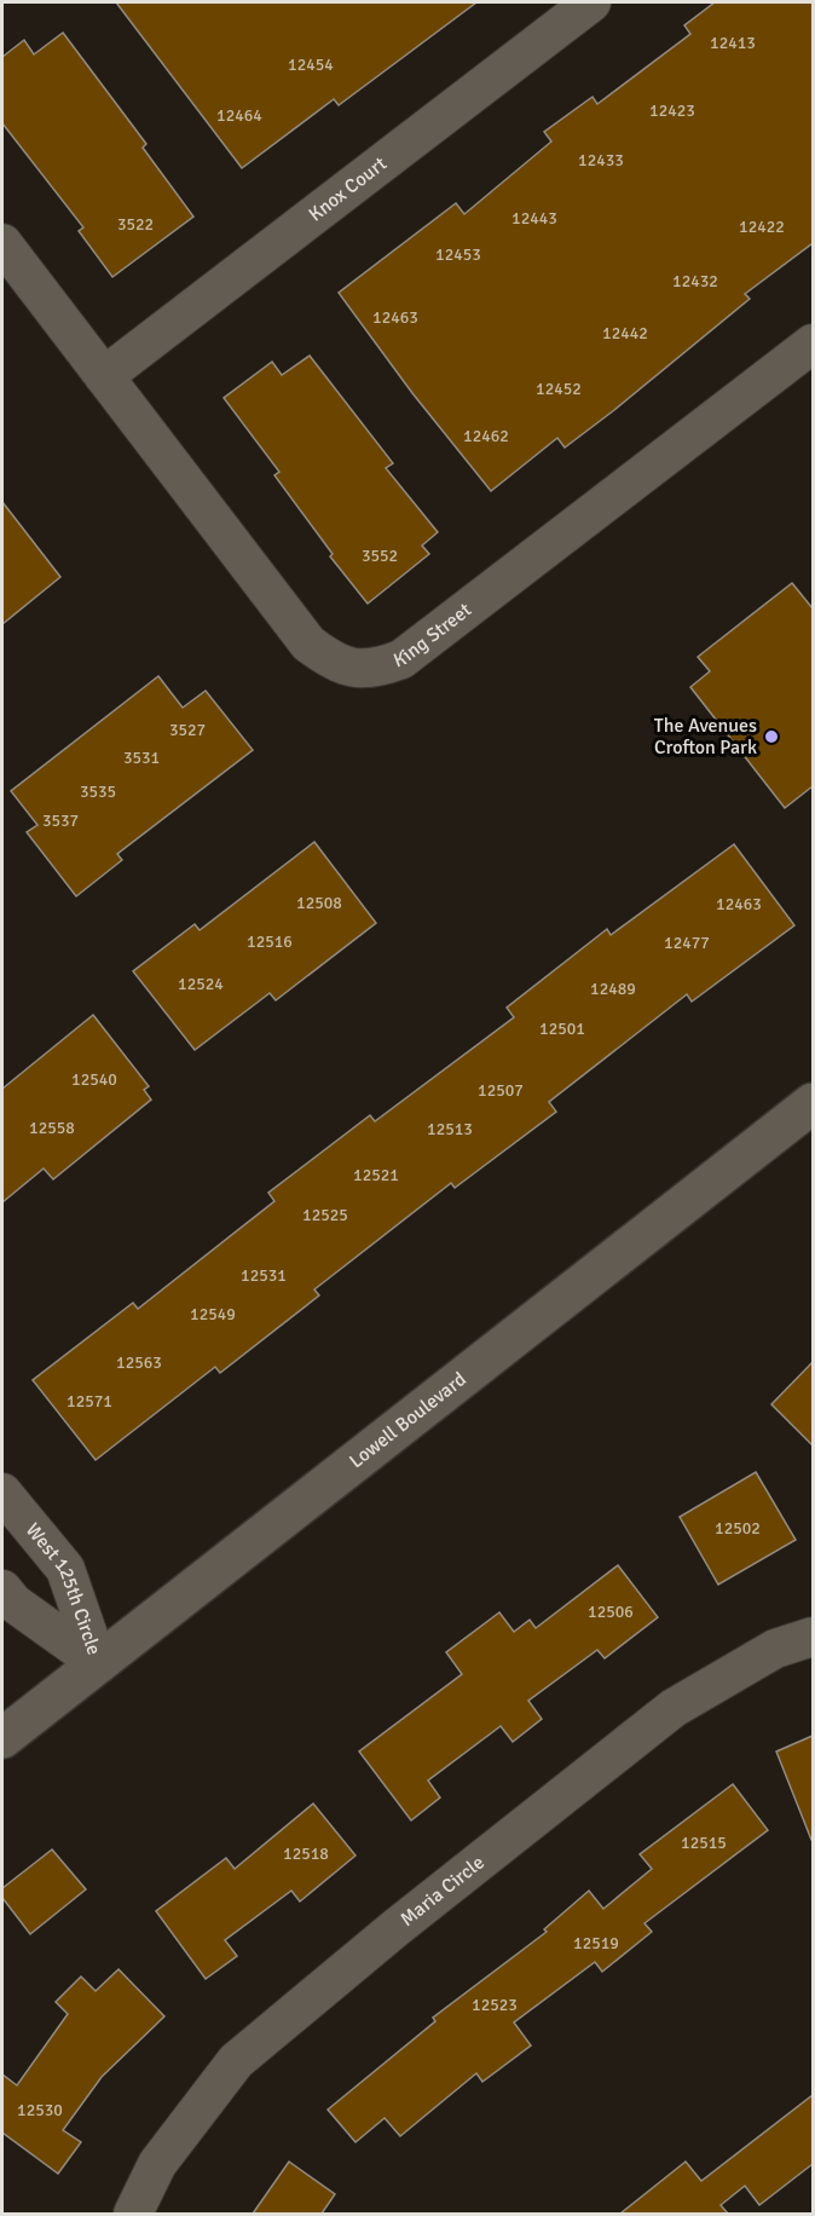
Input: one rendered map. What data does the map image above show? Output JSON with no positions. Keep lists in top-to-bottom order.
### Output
{
  "streets": {
    "main road": ["Lowell Boulevard"],
    "street": [
      "Knox Court",
      "King Street",
      "West 125th Circle",
      "Maria Circle"
    ]
  },
  "crossings": [
    ["Knox Court", "King Street"],
    ["Lowell Boulevard", "West 125th Circle"]
  ],
  "places": ["The Avenues Crofton Park"],
  "house_numbers": [
    "12413",
    "12454",
    "12423",
    "12464",
    "12433",
    "12443",
    "3522",
    "12422",
    "12453",
    "12432",
    "12463",
    "12442",
    "12452",
    "12462",
    "3552",
    "3527",
    "3531",
    "3535",
    "3537",
    "12508",
    "12463",
    "12516",
    "12477",
    "12524",
    "12489",
    "12501",
    "12540",
    "12507",
    "12558",
    "12513",
    "12521",
    "12525",
    "12531",
    "12549",
    "12563",
    "12571",
    "12502",
    "12506",
    "12515",
    "12518",
    "12519",
    "12523",
    "12530"
  ]
}
